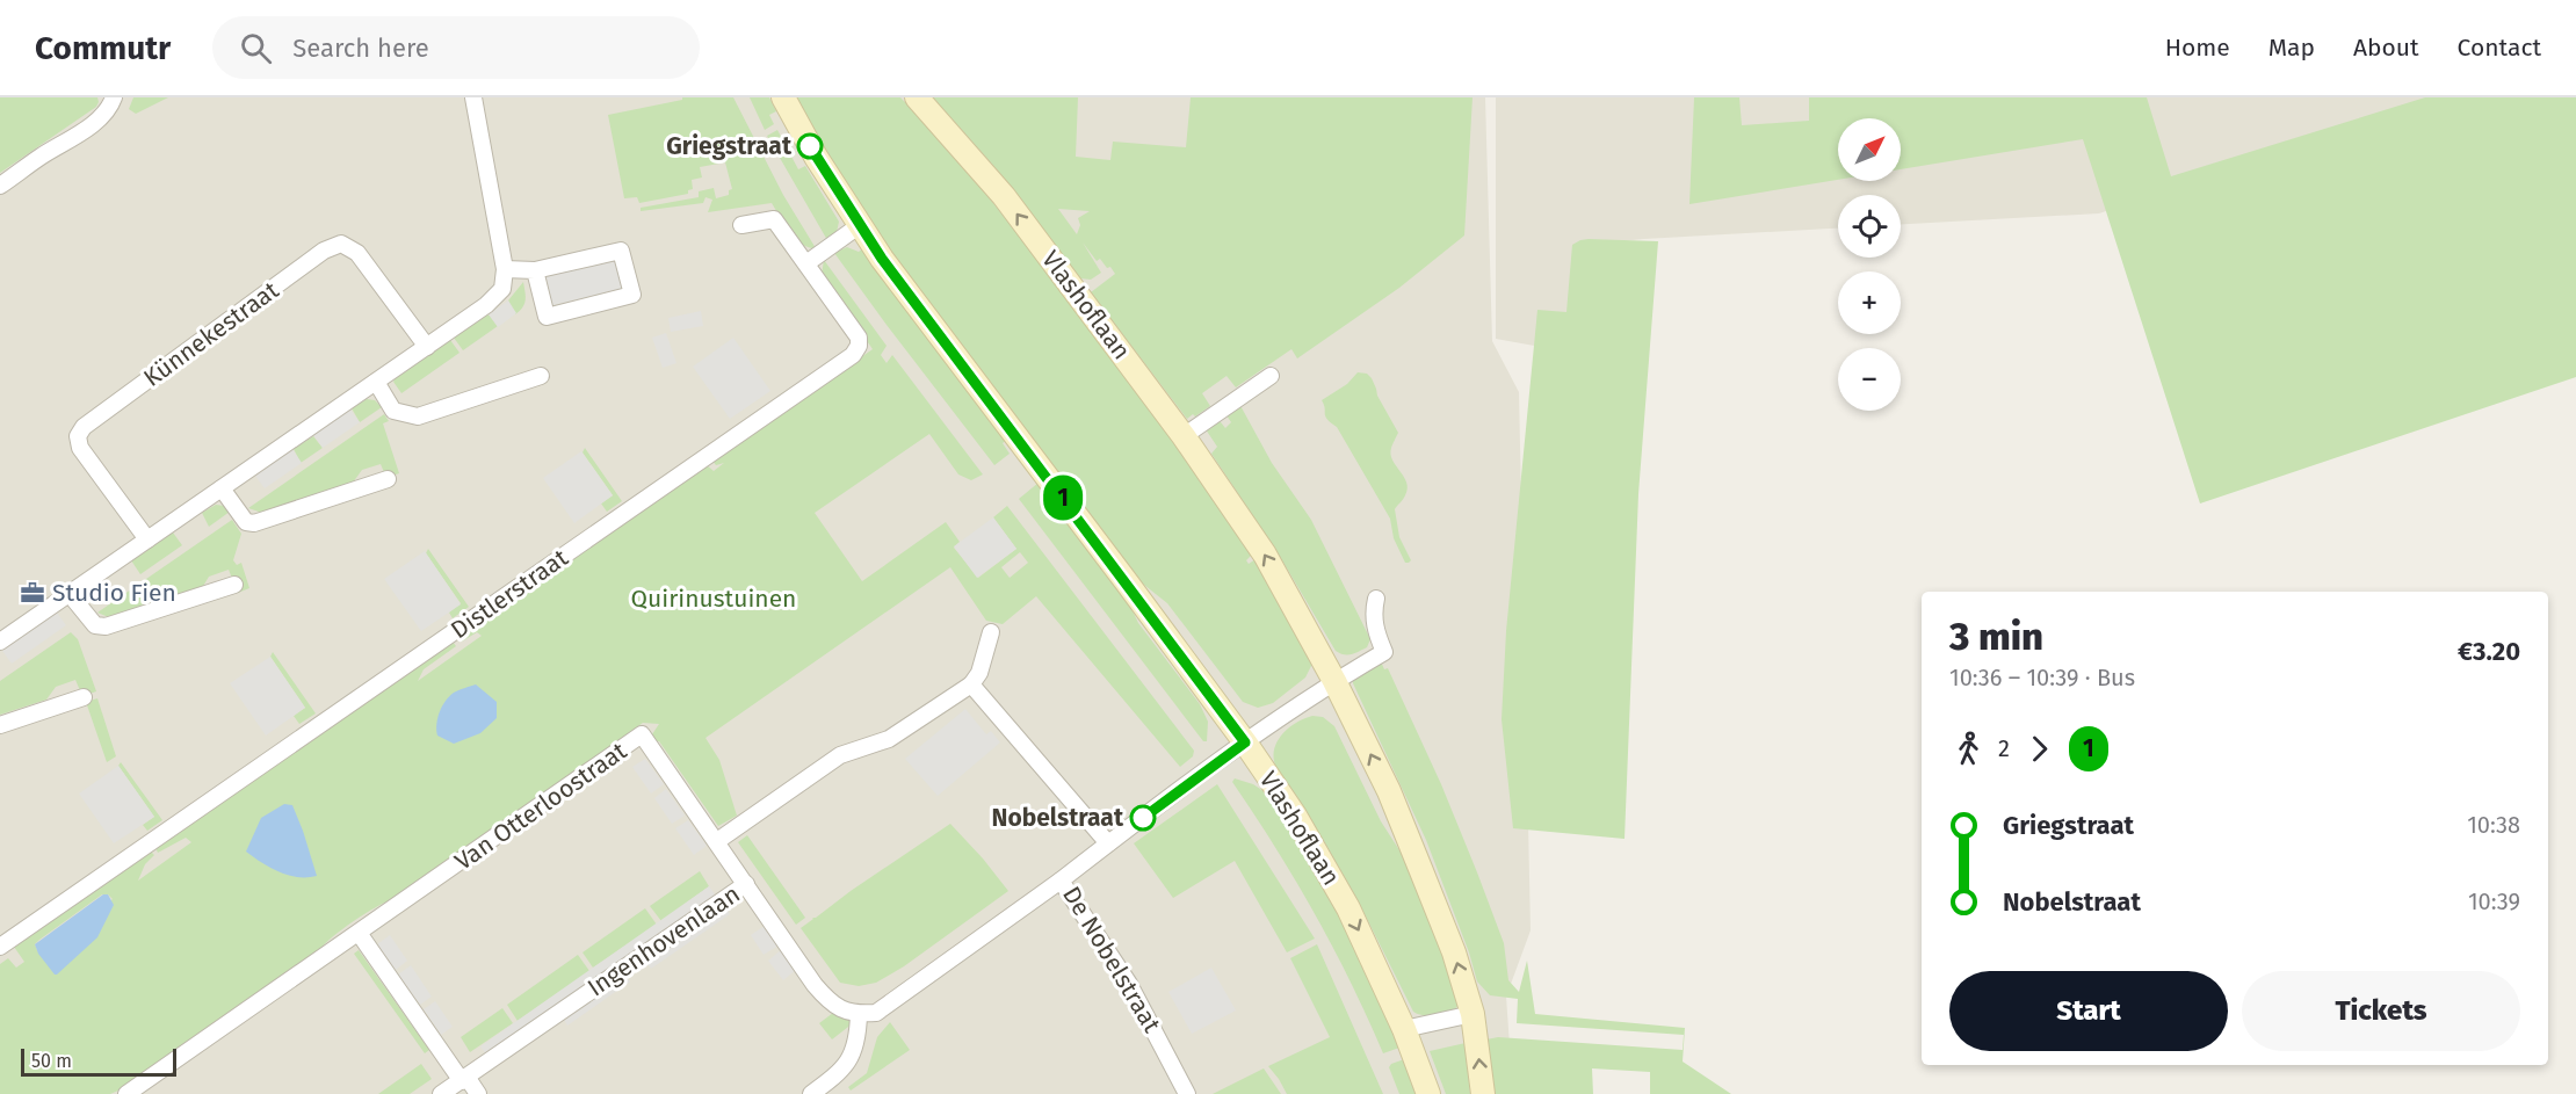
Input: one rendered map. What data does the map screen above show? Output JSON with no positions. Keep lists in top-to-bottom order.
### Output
{
  "streets": {
    "street": [
      "Vlashoflaan",
      "Künnekestraat",
      "Distlerstraat",
      "Van Otterloostraat",
      "Ingenhovenlaan",
      "De Nobelstraat"
    ]
  },
  "crossings": [
    ["Vlashoflaan", "De Nobelstraat"],
    ["Van Otterloostraat", "Ingenhovenlaan"]
  ],
  "parks": ["Quirinustuinen"],
  "places": {
    "other": ["Griegstraat", "Nobelstraat"],
    "office": ["Studio Fien"]
  },
  "lines": ["bus line 1"],
  "scale_bar": "50 m",
  "north": "top right",
  "page": {
    "header": "Commutr",
    "search": "Search here",
    "nav": [
      "Home",
      "Map",
      "About",
      "Contact"
    ],
    "on_map": "1",
    "map_buttons": ["+", "−"],
    "heading": ["3 min", "10:36 – 10:39 · Bus", "€3.20"],
    "legs": ["2", "1"],
    "list": [
      {
        "name": "Griegstraat",
        "value": "10:38"
      },
      {
        "name": "Nobelstraat",
        "value": "10:39"
      }
    ],
    "buttons": ["Start", "Tickets"],
    "scale": "50 m"
  }
}
